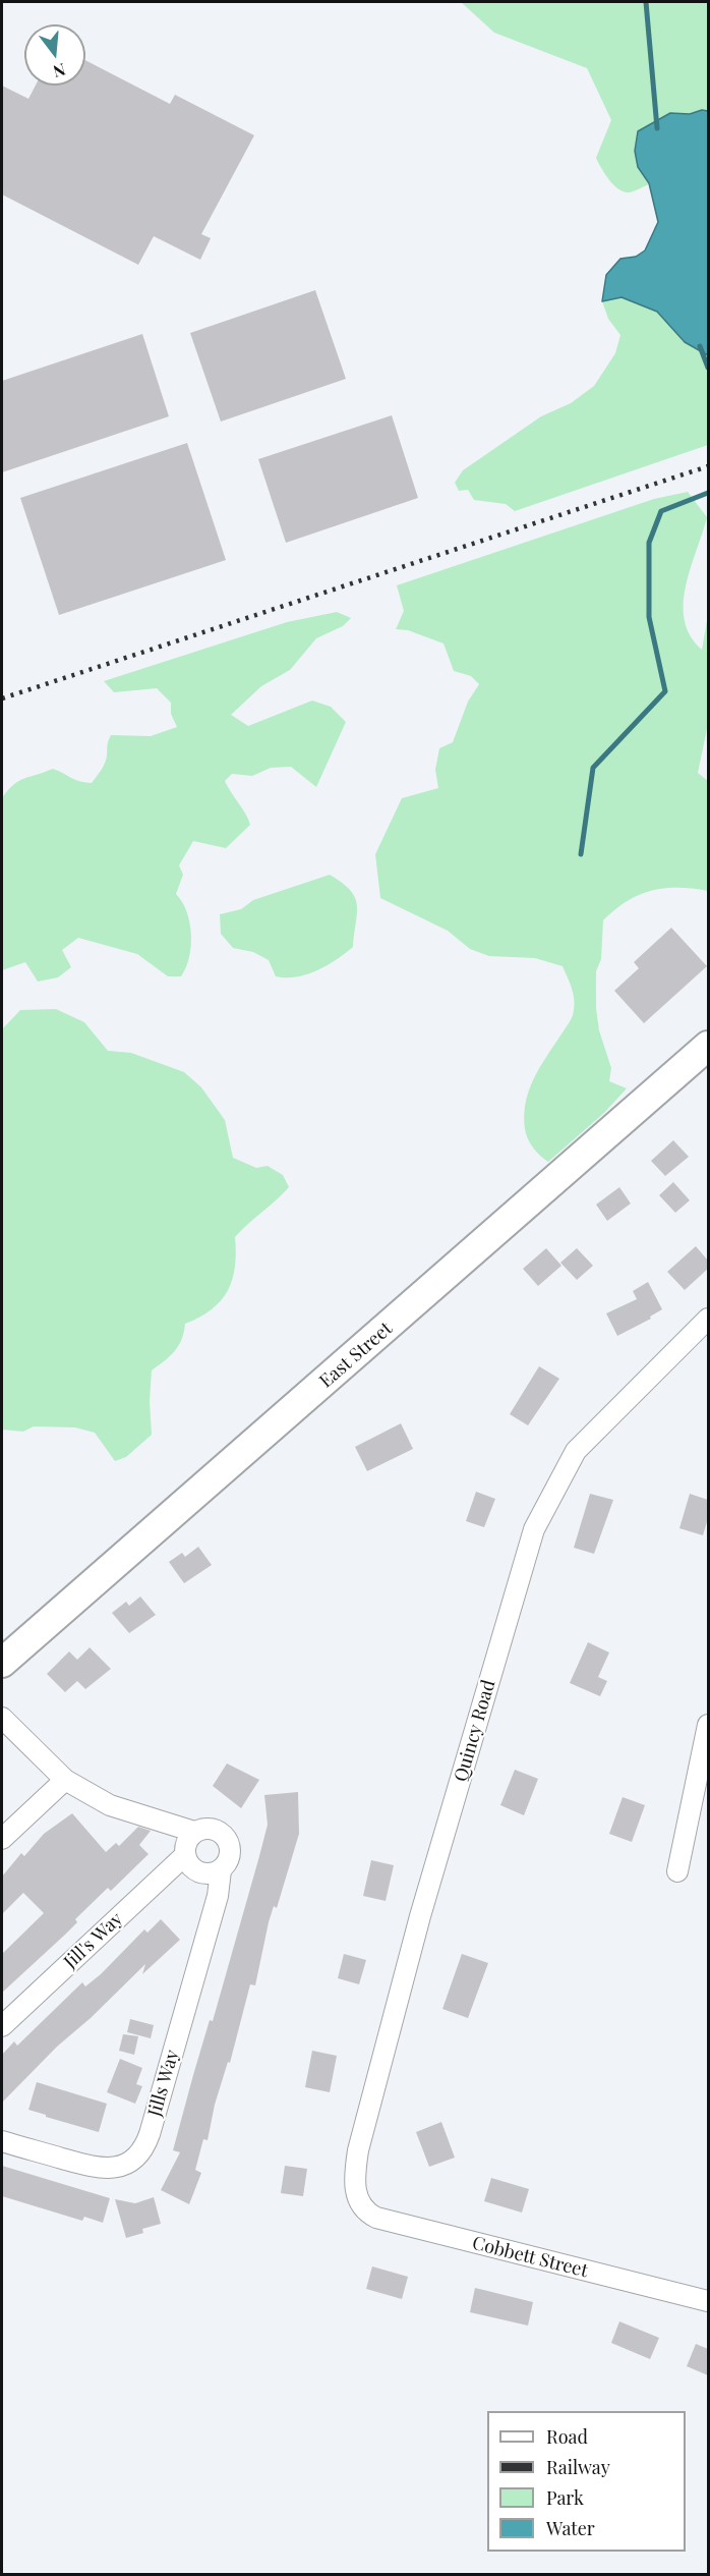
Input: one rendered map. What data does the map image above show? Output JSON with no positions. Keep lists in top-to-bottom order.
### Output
{
  "streets": {
    "main road": ["East Street"],
    "street": [
      "Quincy Road",
      "Jill's Way",
      "Jills Way",
      "Cobbett Street"
    ]
  },
  "crossings": [
    ["Quincy Road", "Cobbett Street"],
    ["Jill's Way", "Jills Way"]
  ],
  "legend": [
    "Road",
    "Railway",
    "Park",
    "Water"
  ],
  "north": "bottom"
}
